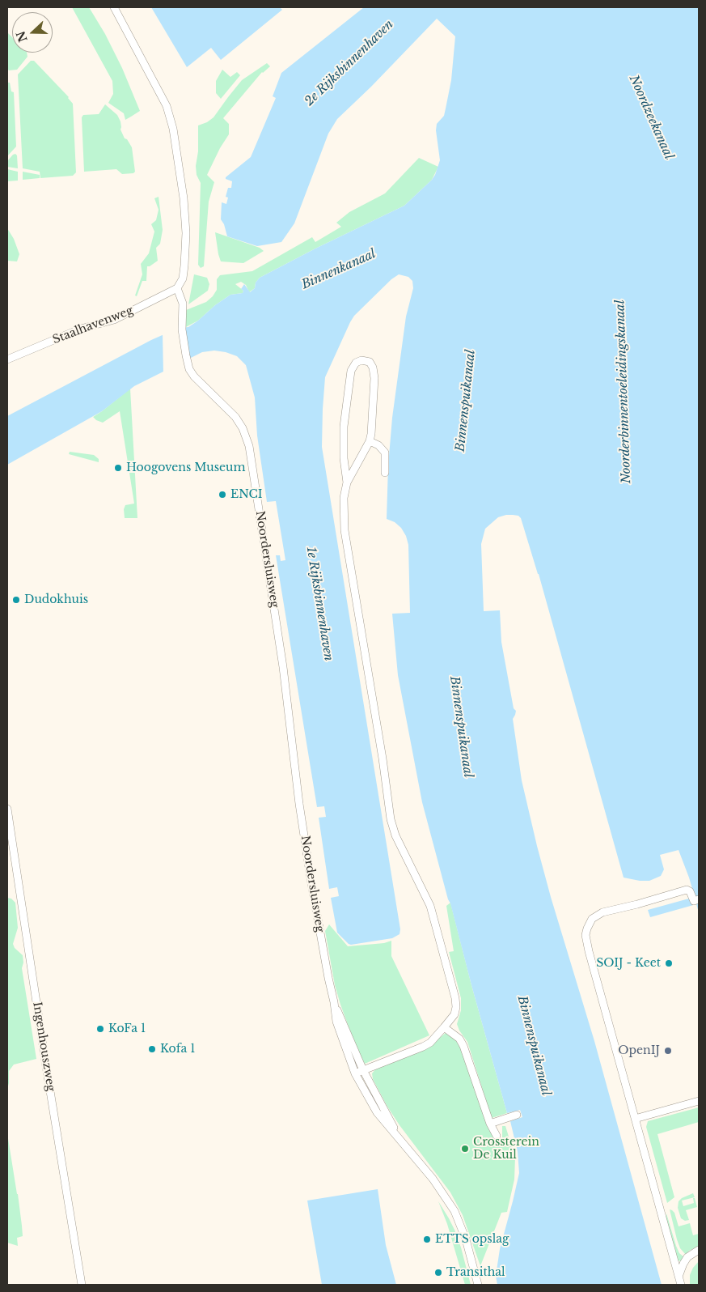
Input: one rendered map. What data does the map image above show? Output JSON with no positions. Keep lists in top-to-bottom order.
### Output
{
  "streets": {
    "street": ["Staalhavenweg", "Noordersluisweg", "Ingenhouszweg"]
  },
  "crossings": [
    ["Staalhavenweg", "Noordersluisweg"]
  ],
  "water": [
    "2e Rijksbinnenhaven",
    "Noordzeekanaal",
    "Binnenkanaal",
    "Noorderbinnentoeleidingskanaal",
    "Binnenspuikanaal",
    "1e Rijksbinnenhaven"
  ],
  "places": [
    "Hoogovens Museum",
    "ENCI",
    "Dudokhuis",
    "SOIJ - Keet",
    "KoFa 1",
    "Kofa 1",
    "OpenIJ",
    "Crossterein De Kuil",
    "ETTS opslag",
    "Transithal"
  ],
  "north": "left"
}
